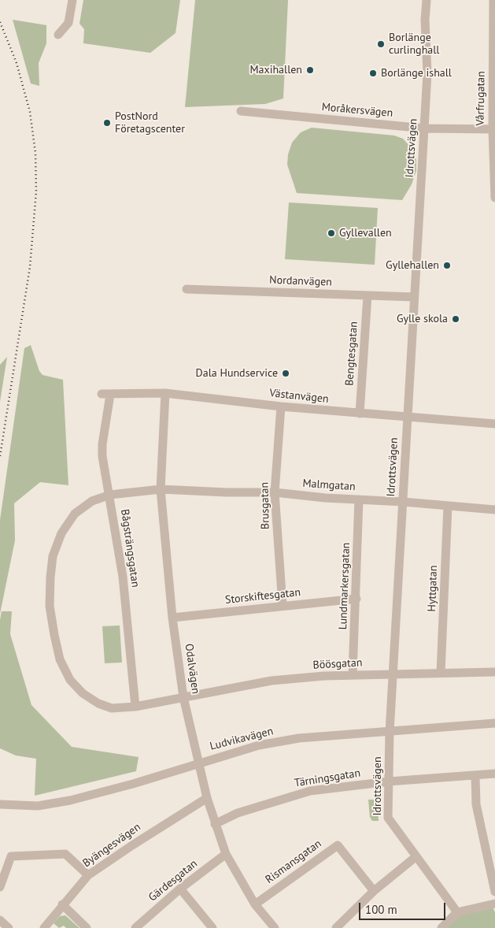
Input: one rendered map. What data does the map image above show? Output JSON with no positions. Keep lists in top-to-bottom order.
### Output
{
  "streets": {
    "street": [
      "Vårfrugatan",
      "Moråkersvägen",
      "Idrottsvägen",
      "Nordanvägen",
      "Bengtesgatan",
      "Västanvägen",
      "Malmgatan",
      "Brusgatan",
      "Bågsträngsgatan",
      "Lundmarkersgatan",
      "Hyttgatan",
      "Storskiftesgatan",
      "Böösgatan",
      "Odalvägen",
      "Ludvikavägen",
      "Tärningsgatan",
      "Byängesvägen",
      "Rismansgatan",
      "Gärdesgatan"
    ]
  },
  "crossings": [
    ["Vårfrugatan", "Moråkersvägen"],
    ["Moråkersvägen", "Idrottsvägen"],
    ["Idrottsvägen", "Nordanvägen"],
    ["Idrottsvägen", "Västanvägen"],
    ["Idrottsvägen", "Malmgatan"],
    ["Idrottsvägen", "Böösgatan"],
    ["Idrottsvägen", "Ludvikavägen"],
    ["Idrottsvägen", "Tärningsgatan"],
    ["Nordanvägen", "Bengtesgatan"],
    ["Bengtesgatan", "Västanvägen"],
    ["Västanvägen", "Brusgatan"],
    ["Västanvägen", "Bågsträngsgatan"],
    ["Västanvägen", "Odalvägen"],
    ["Malmgatan", "Brusgatan"],
    ["Malmgatan", "Bågsträngsgatan"],
    ["Malmgatan", "Lundmarkersgatan"],
    ["Malmgatan", "Hyttgatan"],
    ["Malmgatan", "Böösgatan"],
    ["Malmgatan", "Odalvägen"],
    ["Brusgatan", "Storskiftesgatan"],
    ["Bågsträngsgatan", "Böösgatan"],
    ["Lundmarkersgatan", "Storskiftesgatan"],
    ["Lundmarkersgatan", "Böösgatan"],
    ["Hyttgatan", "Böösgatan"],
    ["Storskiftesgatan", "Odalvägen"],
    ["Böösgatan", "Odalvägen"],
    ["Odalvägen", "Ludvikavägen"],
    ["Odalvägen", "Tärningsgatan"],
    ["Odalvägen", "Byängesvägen"],
    ["Odalvägen", "Rismansgatan"],
    ["Odalvägen", "Gärdesgatan"]
  ],
  "places": [
    "Borlänge curlinghall",
    "Maxihallen",
    "Borlänge ishall",
    "PostNord Företagscenter",
    "Gyllevallen",
    "Gyllehallen",
    "Gylle skola",
    "Dala Hundservice"
  ],
  "scale_bar": "100 m"
}
